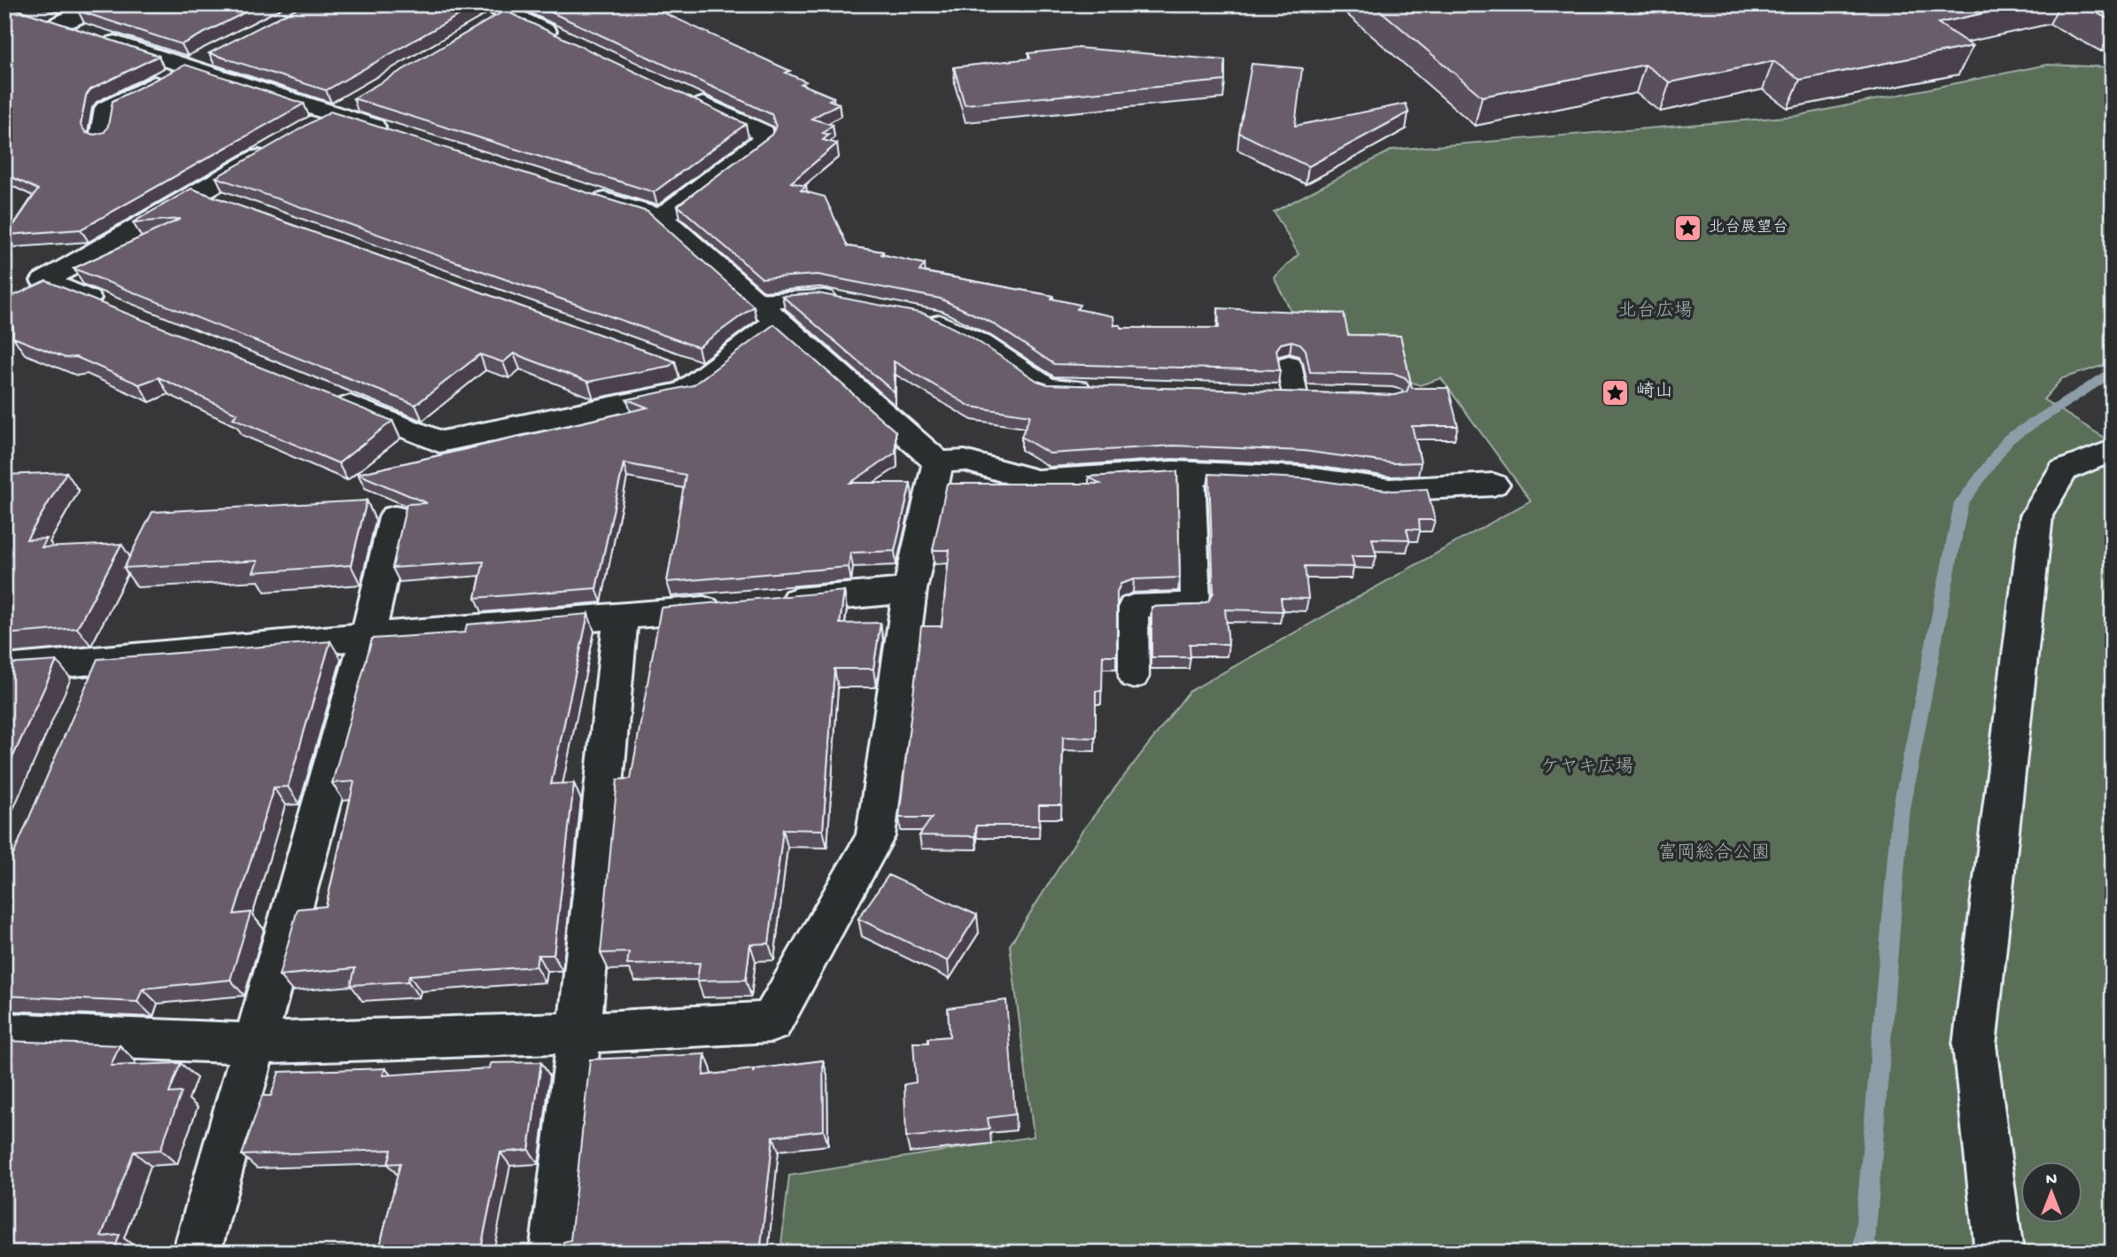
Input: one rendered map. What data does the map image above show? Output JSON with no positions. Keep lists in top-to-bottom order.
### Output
{
  "parks": ["北台広場", "ケヤキ広場", "富岡総合公園"],
  "places": {
    "place": ["北台展望台", "崎山"]
  },
  "north": "top"
}
